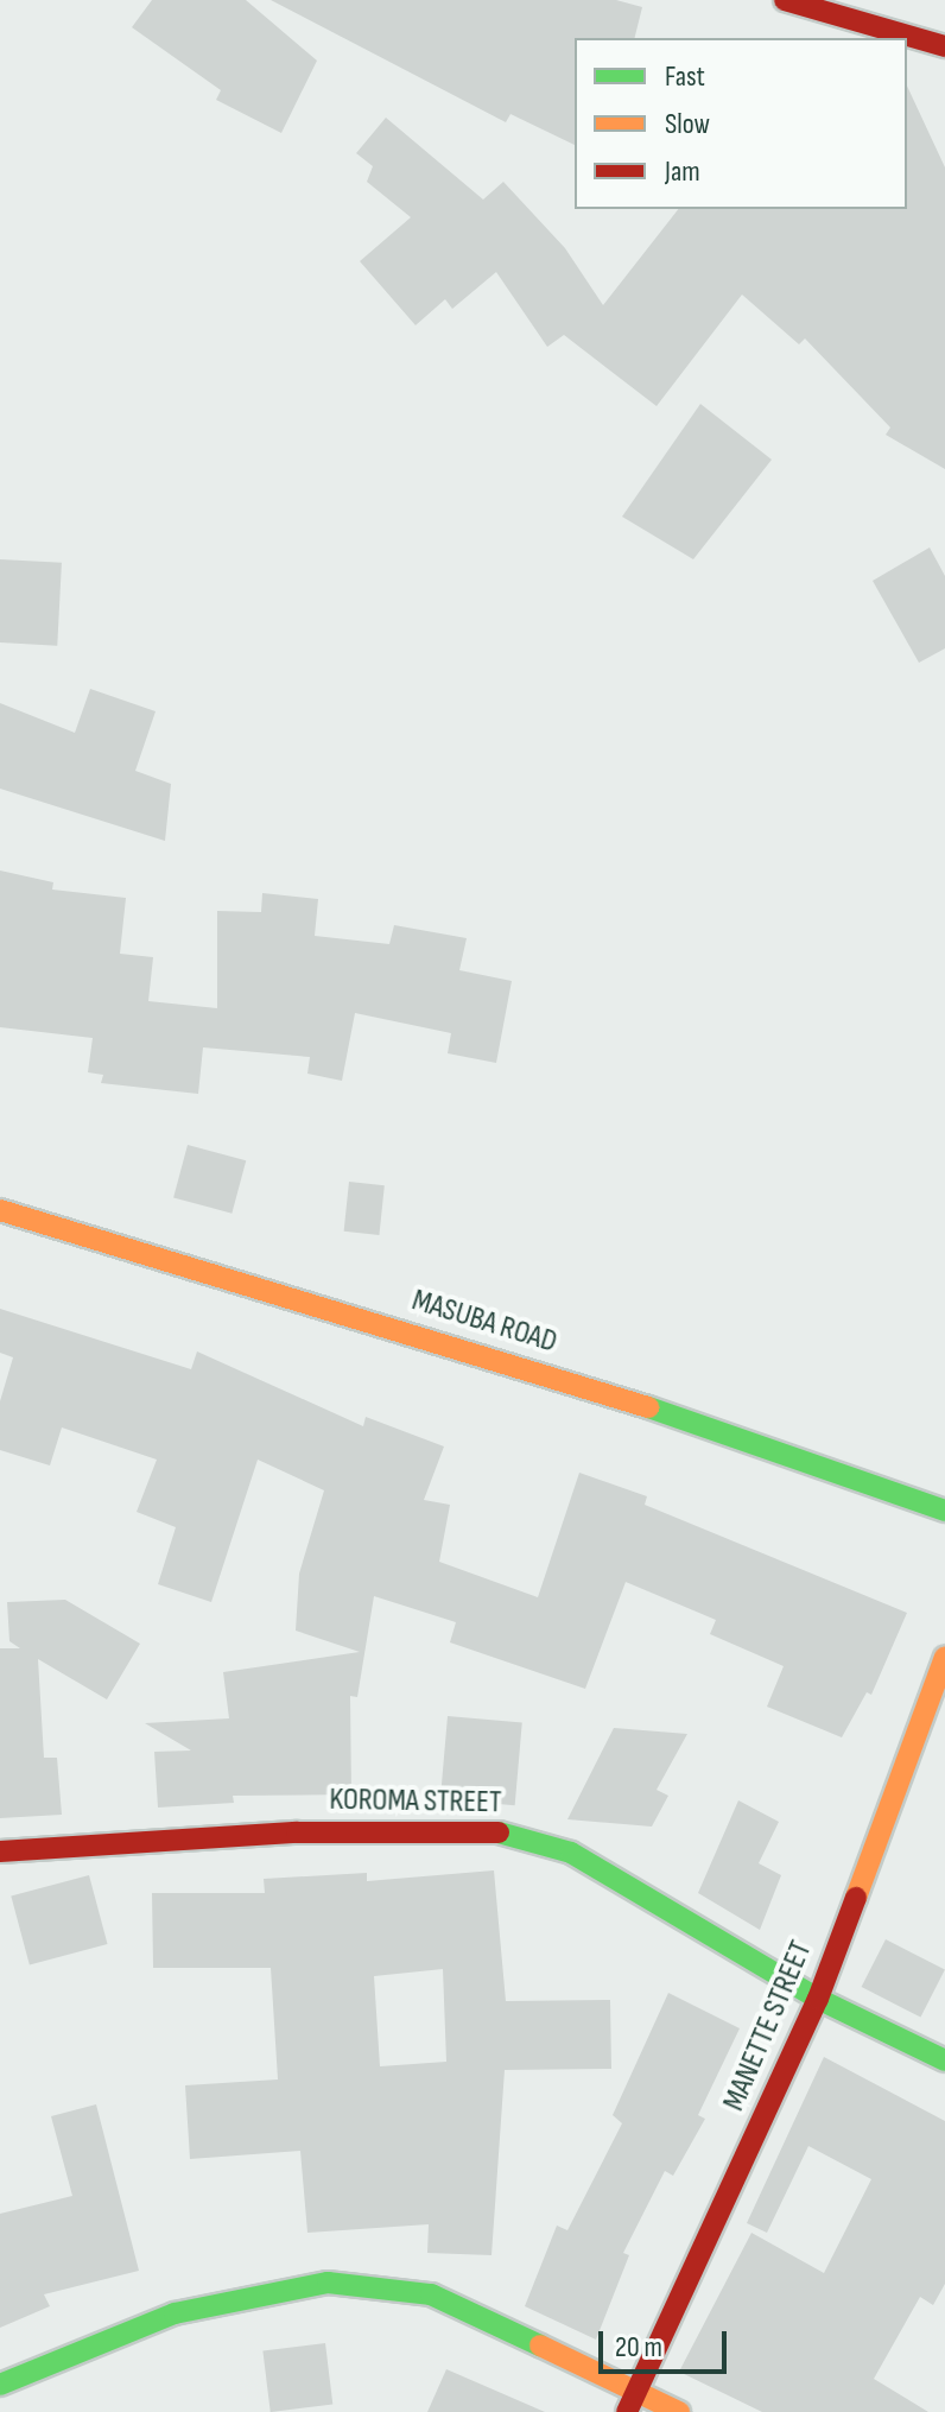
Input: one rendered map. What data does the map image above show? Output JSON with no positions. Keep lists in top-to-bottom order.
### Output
{
  "streets": {
    "street": ["MASUBA ROAD", "KOROMA STREET", "MANETTE STREET"]
  },
  "crossings": [
    ["KOROMA STREET", "MANETTE STREET"]
  ],
  "legend": ["Fast", "Slow", "Jam"],
  "scale_bar": "20 m"
}
